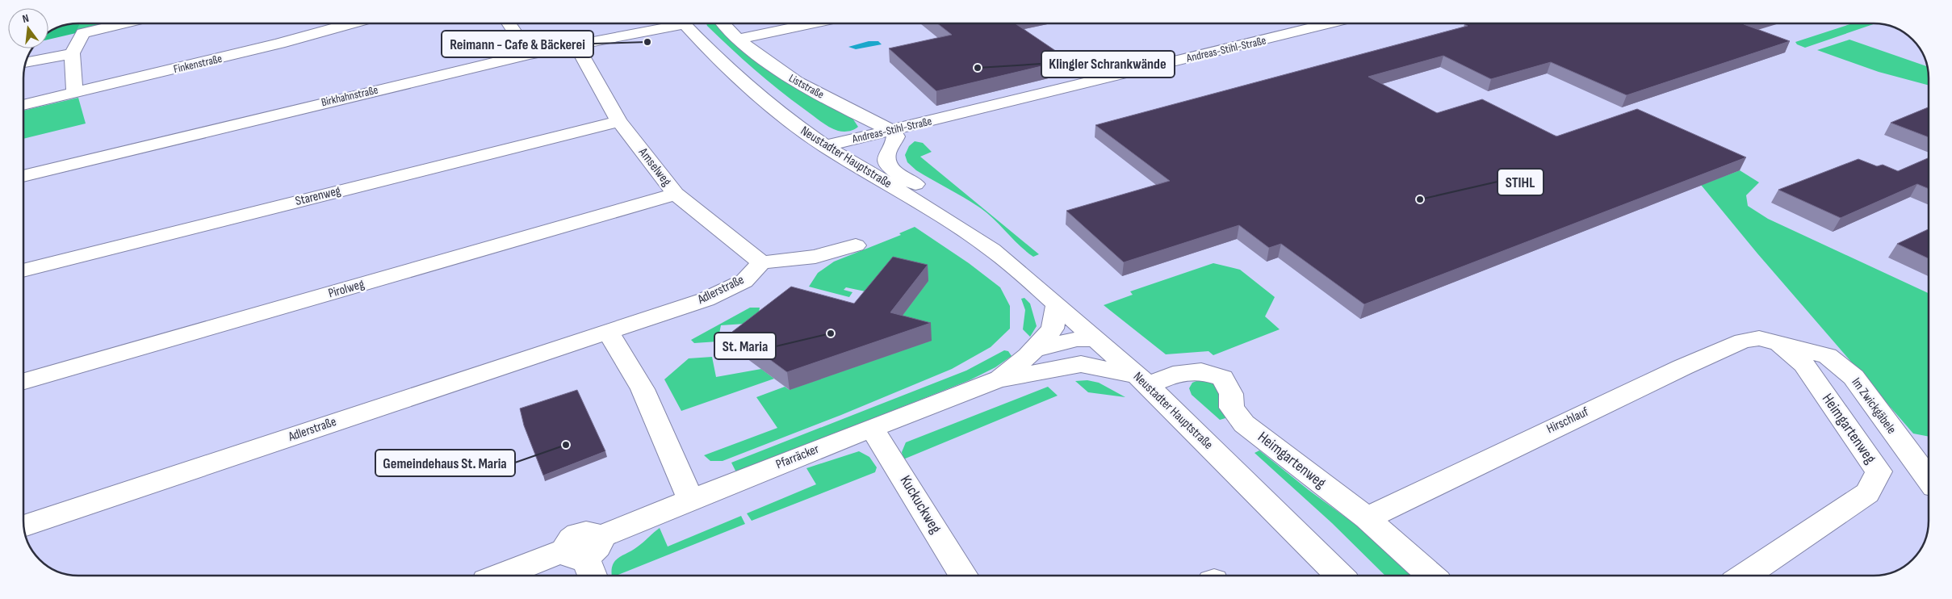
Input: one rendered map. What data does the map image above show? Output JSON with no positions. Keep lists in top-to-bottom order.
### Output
{
  "streets": {
    "street": [
      "Andreas-Stihl-Straße",
      "Finkenstraße",
      "Liststraße",
      "Birkhahnstraße",
      "Neustadter Hauptstraße",
      "Amselweg",
      "Starenweg",
      "Pirolweg",
      "Adlerstraße",
      "Im Zwickgäbele",
      "Hirschlauf",
      "Heimgartenweg",
      "Pfarräcker",
      "Kuckuckweg"
    ]
  },
  "crossings": [
    ["Andreas-Stihl-Straße", "Liststraße"],
    ["Andreas-Stihl-Straße", "Neustadter Hauptstraße"],
    ["Liststraße", "Neustadter Hauptstraße"],
    ["Birkhahnstraße", "Amselweg"],
    ["Neustadter Hauptstraße", "Heimgartenweg"],
    ["Neustadter Hauptstraße", "Pfarräcker"],
    ["Amselweg", "Starenweg"],
    ["Amselweg", "Pirolweg"],
    ["Amselweg", "Adlerstraße"],
    ["Im Zwickgäbele", "Hirschlauf"],
    ["Im Zwickgäbele", "Heimgartenweg"],
    ["Hirschlauf", "Heimgartenweg"],
    ["Heimgartenweg", "Pfarräcker"],
    ["Pfarräcker", "Kuckuckweg"]
  ],
  "places": [
    "Reimann - Cafe & Bäckerei",
    "Klingler Schrankwände",
    "STIHL",
    "St. Maria",
    "Gemeindehaus St. Maria"
  ],
  "north": "top"
}
